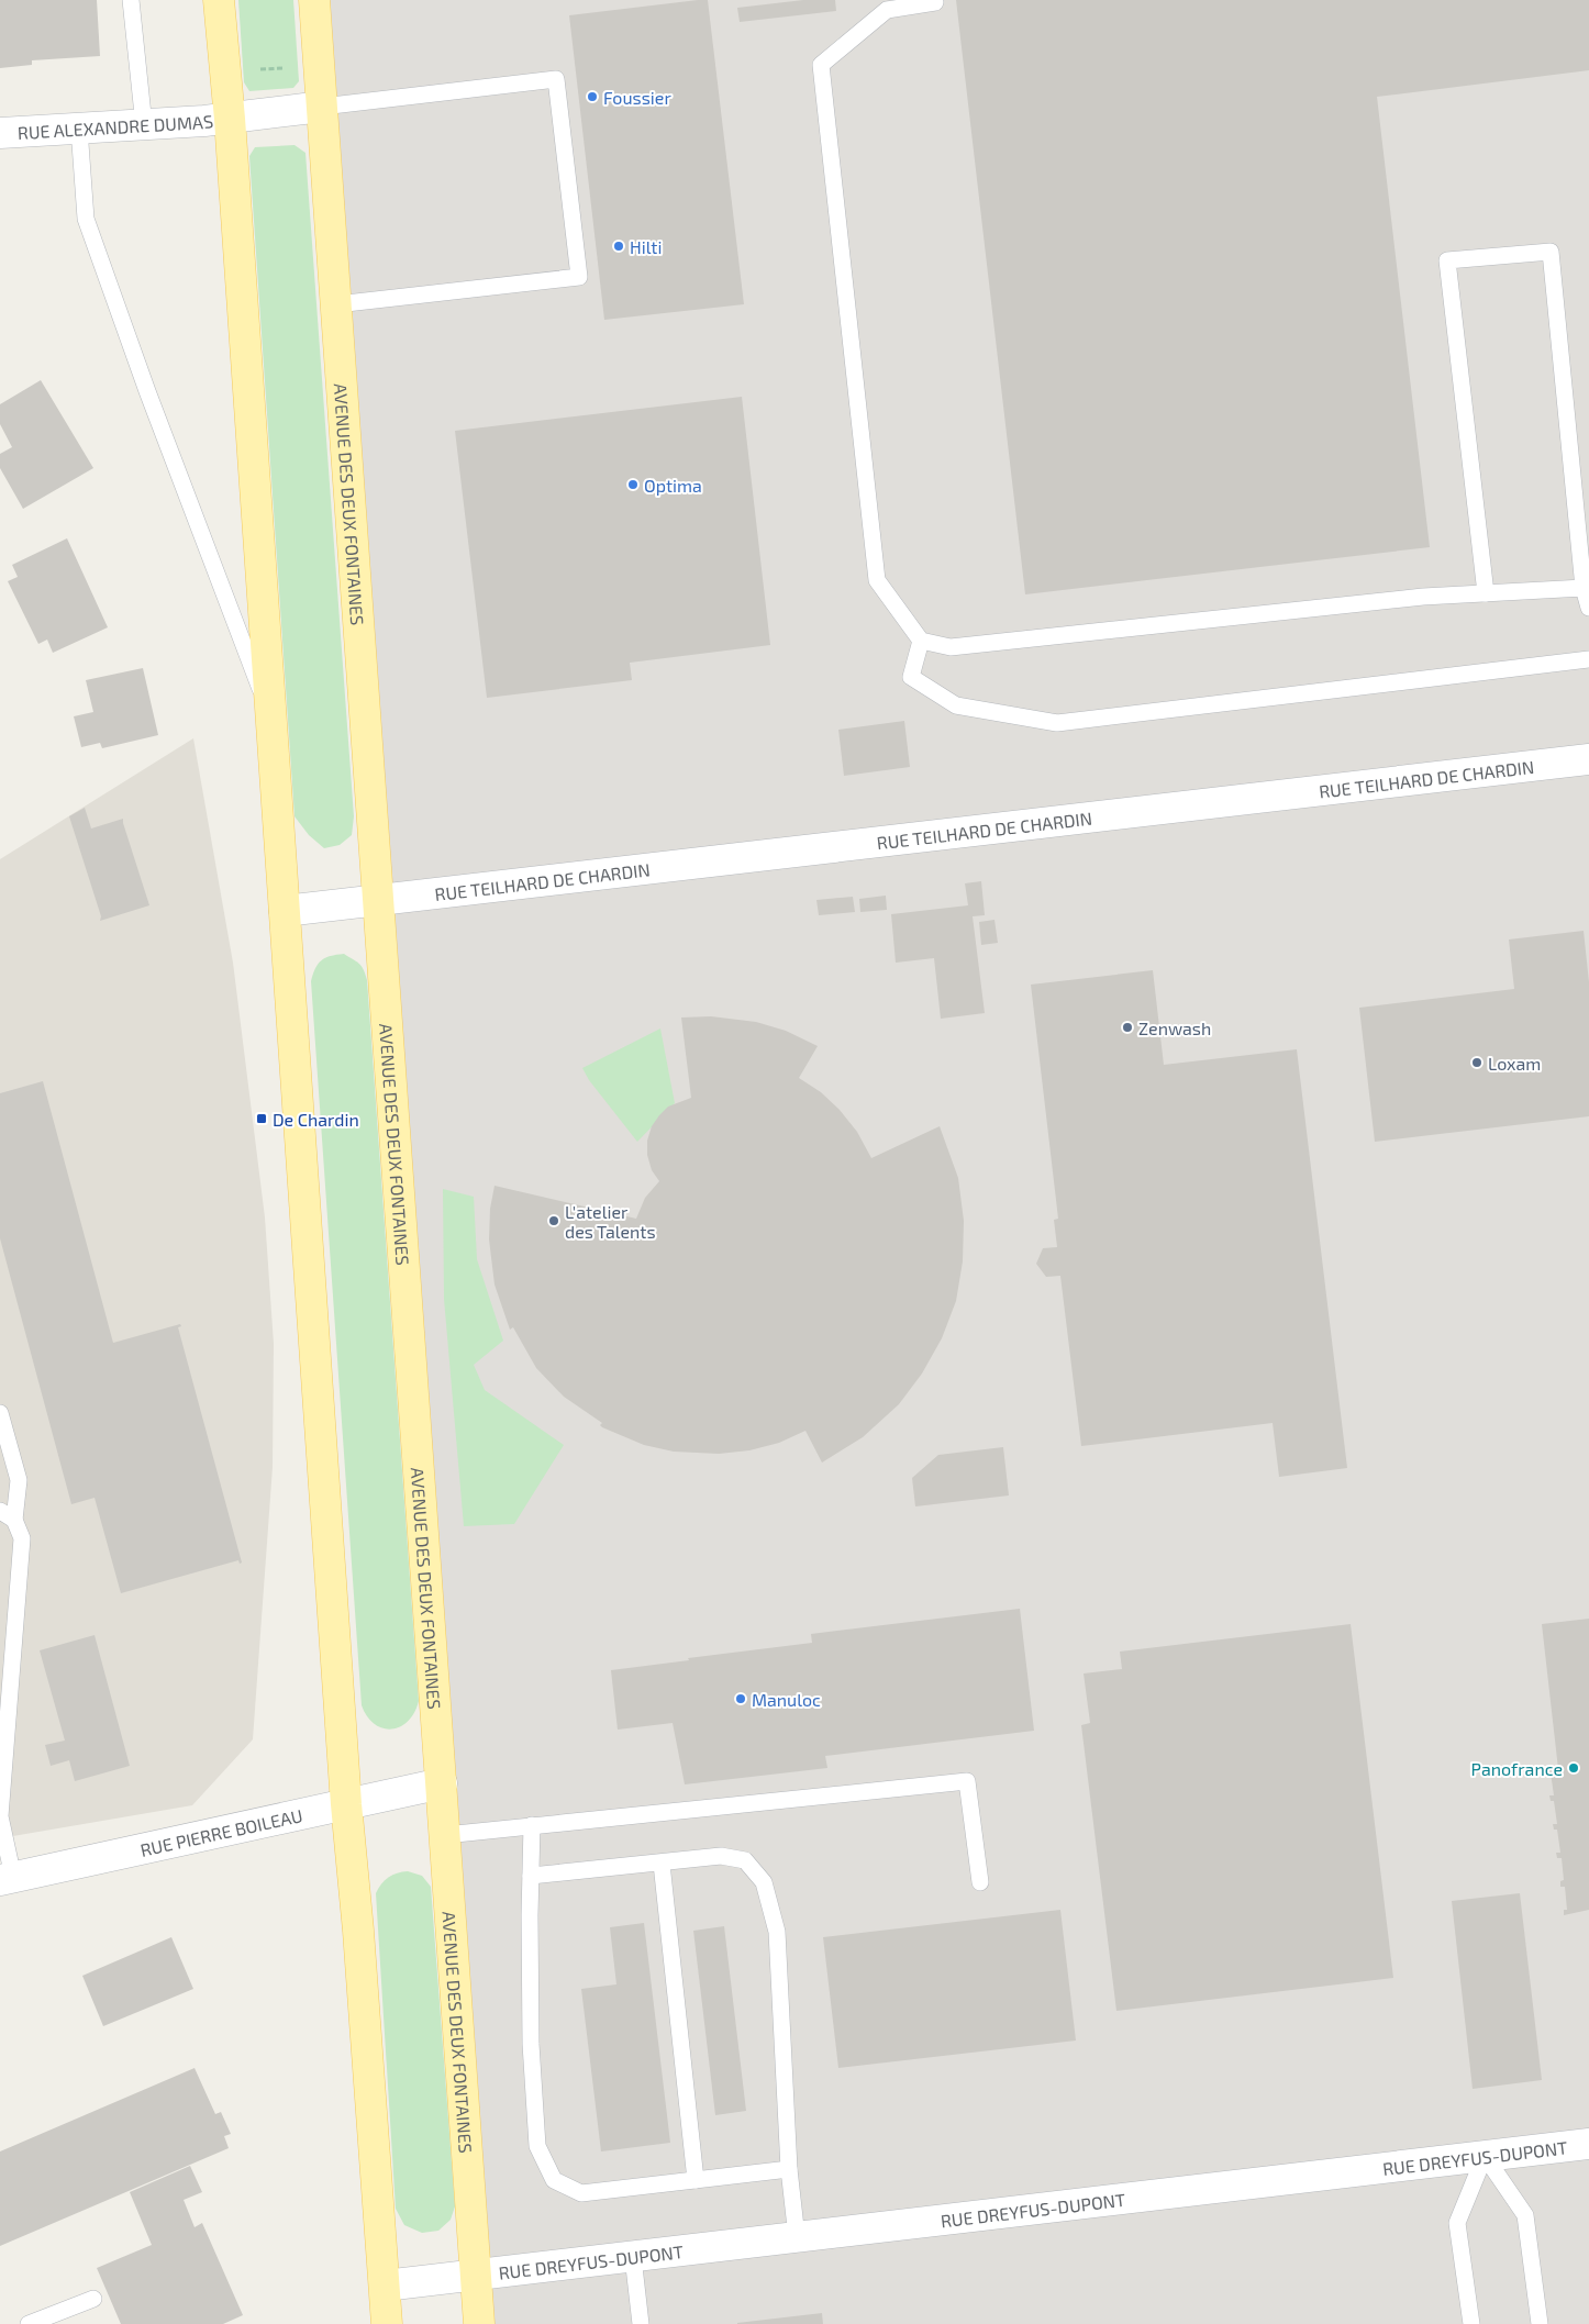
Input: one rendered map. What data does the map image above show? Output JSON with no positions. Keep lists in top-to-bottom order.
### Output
{
  "streets": {
    "main road": ["AVENUE DES DEUX FONTAINES"],
    "street": [
      "RUE ALEXANDRE DUMAS",
      "RUE TEILHARD DE CHARDIN",
      "RUE PIERRE BOILEAU",
      "RUE DREYFUS-DUPONT"
    ]
  },
  "crossings": [
    ["AVENUE DES DEUX FONTAINES", "RUE TEILHARD DE CHARDIN"],
    ["AVENUE DES DEUX FONTAINES", "RUE PIERRE BOILEAU"],
    ["AVENUE DES DEUX FONTAINES", "RUE DREYFUS-DUPONT"]
  ],
  "places": {
    "other": [
      "Foussier",
      "Hilti",
      "Optima",
      "Zenwash",
      "Loxam",
      "L'atelier des Talents",
      "Manuloc",
      "Panofrance"
    ],
    "transit": ["De Chardin"]
  }
}
